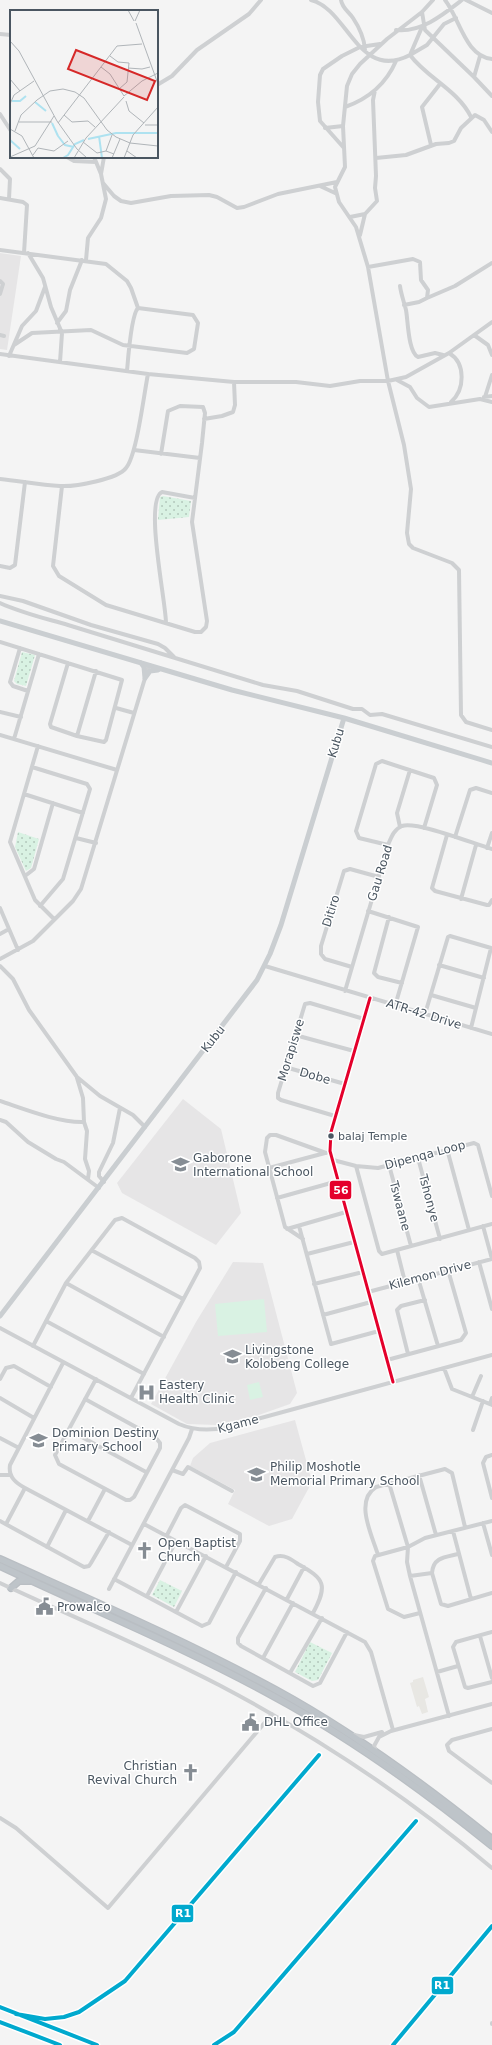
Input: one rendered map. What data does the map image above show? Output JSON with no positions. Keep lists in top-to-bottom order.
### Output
{
  "streets": {
    "main road": ["Kubu"],
    "street": [
      "Gau Road",
      "Ditiro",
      "ATR-42 Drive",
      "Morapiswe",
      "Dobe",
      "Dipenqa Loop",
      "Tshonye",
      "Tswaane",
      "Kilemon Drive",
      "Kgame"
    ]
  },
  "crossings": [
    ["Kubu", "ATR-42 Drive"],
    ["Gau Road", "Ditiro"],
    ["Gau Road", "ATR-42 Drive"],
    ["Morapiswe", "Dobe"],
    ["Dipenqa Loop", "Tshonye"],
    ["Dipenqa Loop", "Tswaane"]
  ],
  "places": {
    "other": ["balaj Temple"],
    "school or university": [
      "Gaborone International School",
      "Livingstone Kolobeng College",
      "Dominion Destiny Primary School",
      "Philip Moshotle Memorial Primary School"
    ],
    "hospital": ["Eastery Health Clinic"],
    "church": ["Open Baptist Church", "Christian Revival Church"],
    "public building": ["Prowalco", "DHL Office"]
  },
  "lines": ["transit line 56", "transit line R1"]
}
